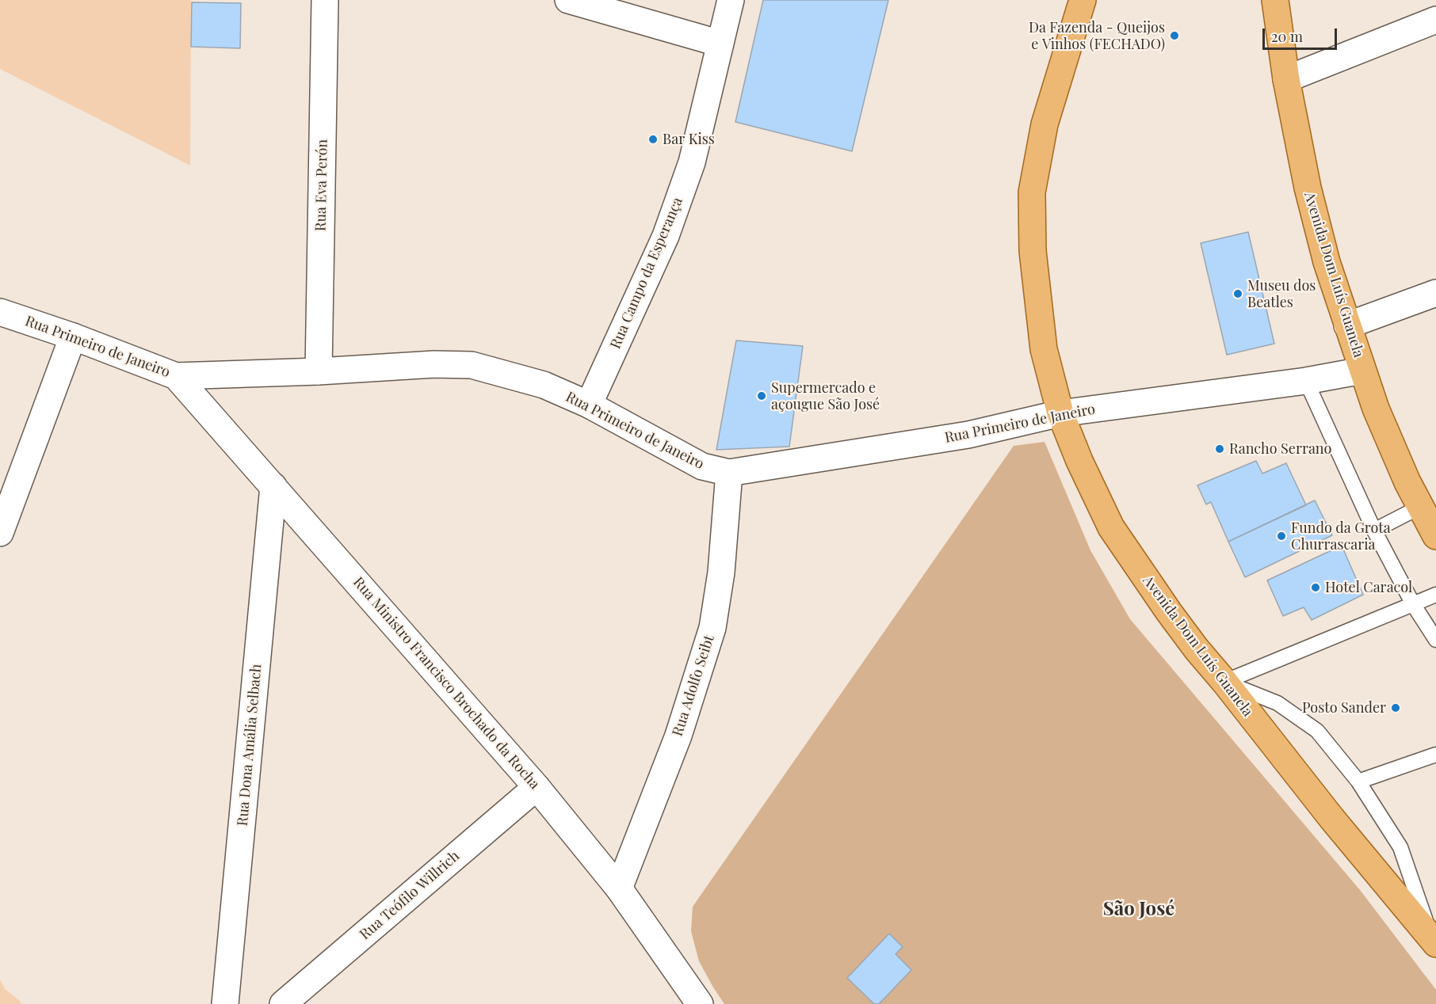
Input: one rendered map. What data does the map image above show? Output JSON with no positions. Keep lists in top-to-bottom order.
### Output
{
  "streets": {
    "main road": ["Avenida Dom Luís Guanela"],
    "street": [
      "Rua Eva Perón",
      "Rua Campo da Esperança",
      "Rua Primeiro de Janeiro",
      "Rua Ministro Francisco Brochado da Rocha",
      "Rua Adolfo Seibt",
      "Rua Dona Amália Selbach",
      "Rua Teófilo Willrich"
    ]
  },
  "crossings": [
    ["Rua Eva Perón", "Rua Primeiro de Janeiro"],
    ["Rua Campo da Esperança", "Rua Primeiro de Janeiro"],
    ["Avenida Dom Luís Guanela", "Rua Primeiro de Janeiro"],
    ["Rua Primeiro de Janeiro", "Rua Ministro Francisco Brochado da Rocha"],
    ["Rua Primeiro de Janeiro", "Rua Adolfo Seibt"],
    ["Rua Ministro Francisco Brochado da Rocha", "Rua Adolfo Seibt"],
    ["Rua Ministro Francisco Brochado da Rocha", "Rua Dona Amália Selbach"],
    ["Rua Ministro Francisco Brochado da Rocha", "Rua Teófilo Willrich"]
  ],
  "districts": ["São José"],
  "places": [
    "Da Fazenda - Queijos e Vinhos (FECHADO)",
    "Bar Kiss",
    "Museu dos Beatles",
    "Supermercado e açougue São José",
    "Rancho Serrano",
    "Fundo da Grota Churrascaria",
    "Hotel Caracol",
    "Posto Sander"
  ],
  "scale_bar": "20 m"
}
